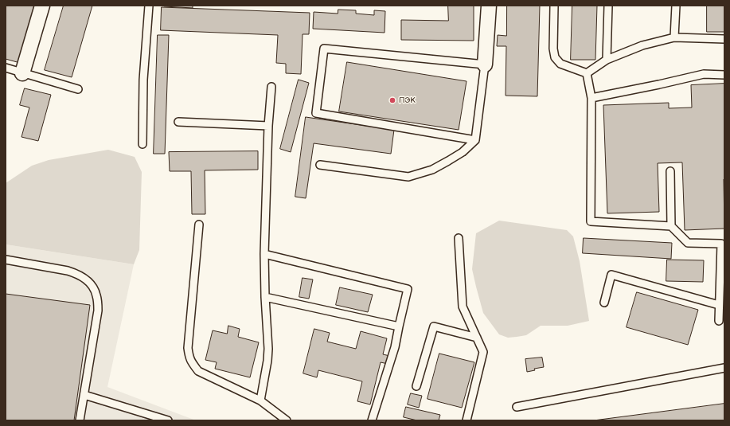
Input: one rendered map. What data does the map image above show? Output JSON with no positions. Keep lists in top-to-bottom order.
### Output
{
  "places": ["ПЭК"]
}
